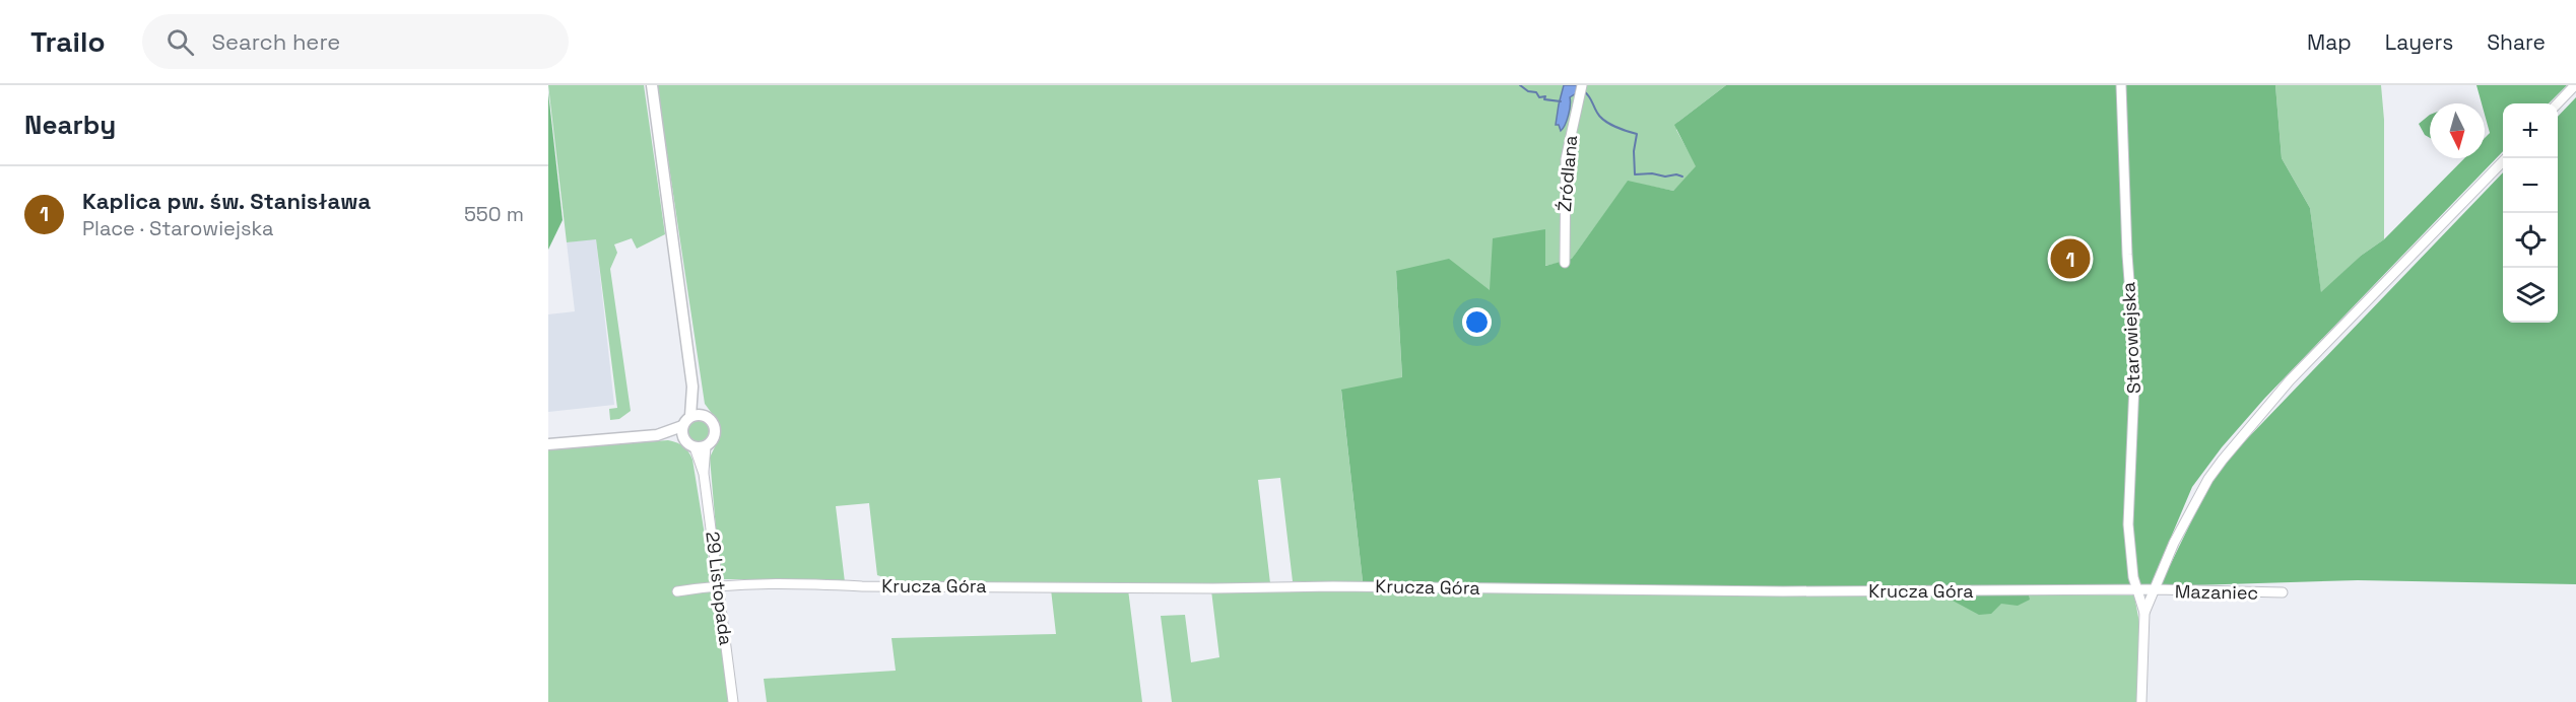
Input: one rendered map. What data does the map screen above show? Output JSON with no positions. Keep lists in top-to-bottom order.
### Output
{
  "streets": {
    "street": [
      "Źródlana",
      "Starowiejska",
      "Krucza Góra",
      "29 Listopada",
      "Mazaniec"
    ]
  },
  "crossings": [
    ["Starowiejska", "Krucza Góra"],
    ["Starowiejska", "Mazaniec"],
    ["Krucza Góra", "29 Listopada"],
    ["Krucza Góra", "Mazaniec"]
  ],
  "north": "bottom",
  "page": {
    "header": "Trailo",
    "search": "Search here",
    "nav": ["Map", "Layers", "Share"],
    "heading": "Nearby",
    "map_buttons": ["+", "−"],
    "list": [
      {
        "mark": "1",
        "name": "Kaplica pw. św. Stanisława",
        "note": "Place · Starowiejska",
        "value": "550 m"
      }
    ],
    "pins": "1"
  }
}
